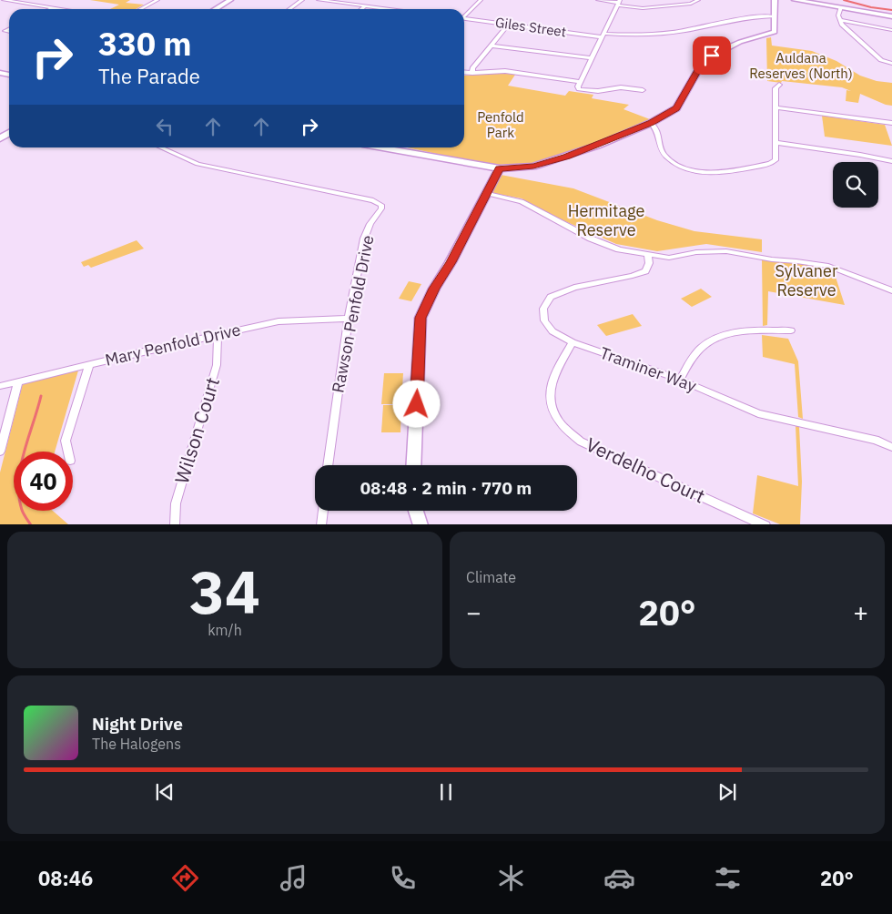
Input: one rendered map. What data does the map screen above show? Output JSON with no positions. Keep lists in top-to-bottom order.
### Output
{
  "streets": {
    "street": [
      "Giles Street",
      "Rawson Penfold Drive",
      "Mary Penfold Drive",
      "Traminer Way",
      "Wilson Court",
      "Verdelho Court"
    ]
  },
  "crossings": [
    ["Rawson Penfold Drive", "Mary Penfold Drive"],
    ["Mary Penfold Drive", "Wilson Court"],
    ["Traminer Way", "Verdelho Court"]
  ],
  "parks": [
    "Auldana Reserves (North)",
    "Penfold Park",
    "Hermitage Reserve",
    "Sylvaner Reserve"
  ],
  "page": {
    "turn": ["330 m", "The Parade"],
    "limit": "40",
    "trip": "08:48 · 2 min · 770 m",
    "tile": [
      ["34", "km/h"],
      "Climate"
    ],
    "heat": ["−", "20°", "+"],
    "song": ["Night Drive", "The Halogens"],
    "tabs": ["08:46", "20°"]
  }
}
